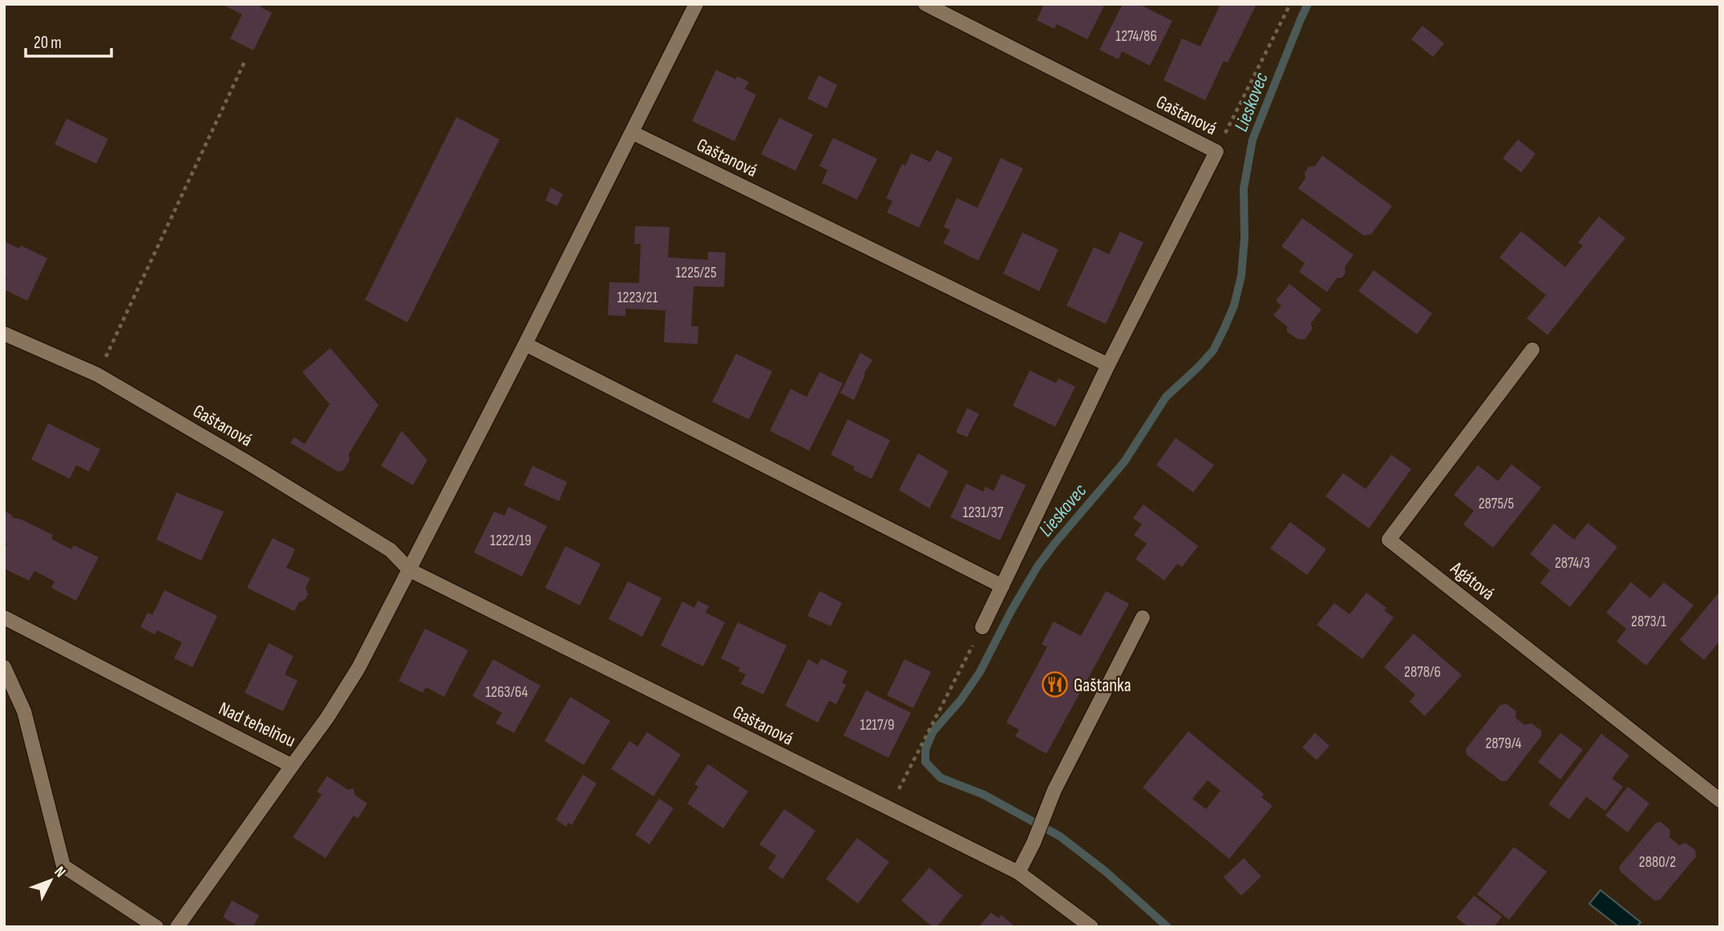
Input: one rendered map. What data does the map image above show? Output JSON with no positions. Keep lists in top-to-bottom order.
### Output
{
  "streets": {
    "street": ["Gaštanová", "Agátová", "Nad tehelňou"]
  },
  "crossings": [
    ["Gaštanová", "Nad tehelňou"]
  ],
  "water": ["Lieskovec"],
  "places": {
    "restaurant": ["Gaštanka"]
  },
  "house_numbers": [
    "1274/86",
    "1225/25",
    "1223/21",
    "2875/5",
    "1231/37",
    "1222/19",
    "2874/3",
    "2873/1",
    "2878/6",
    "1263/64",
    "1217/9",
    "2879/4",
    "2880/2"
  ],
  "scale_bar": "20 m",
  "north": "top right"
}
